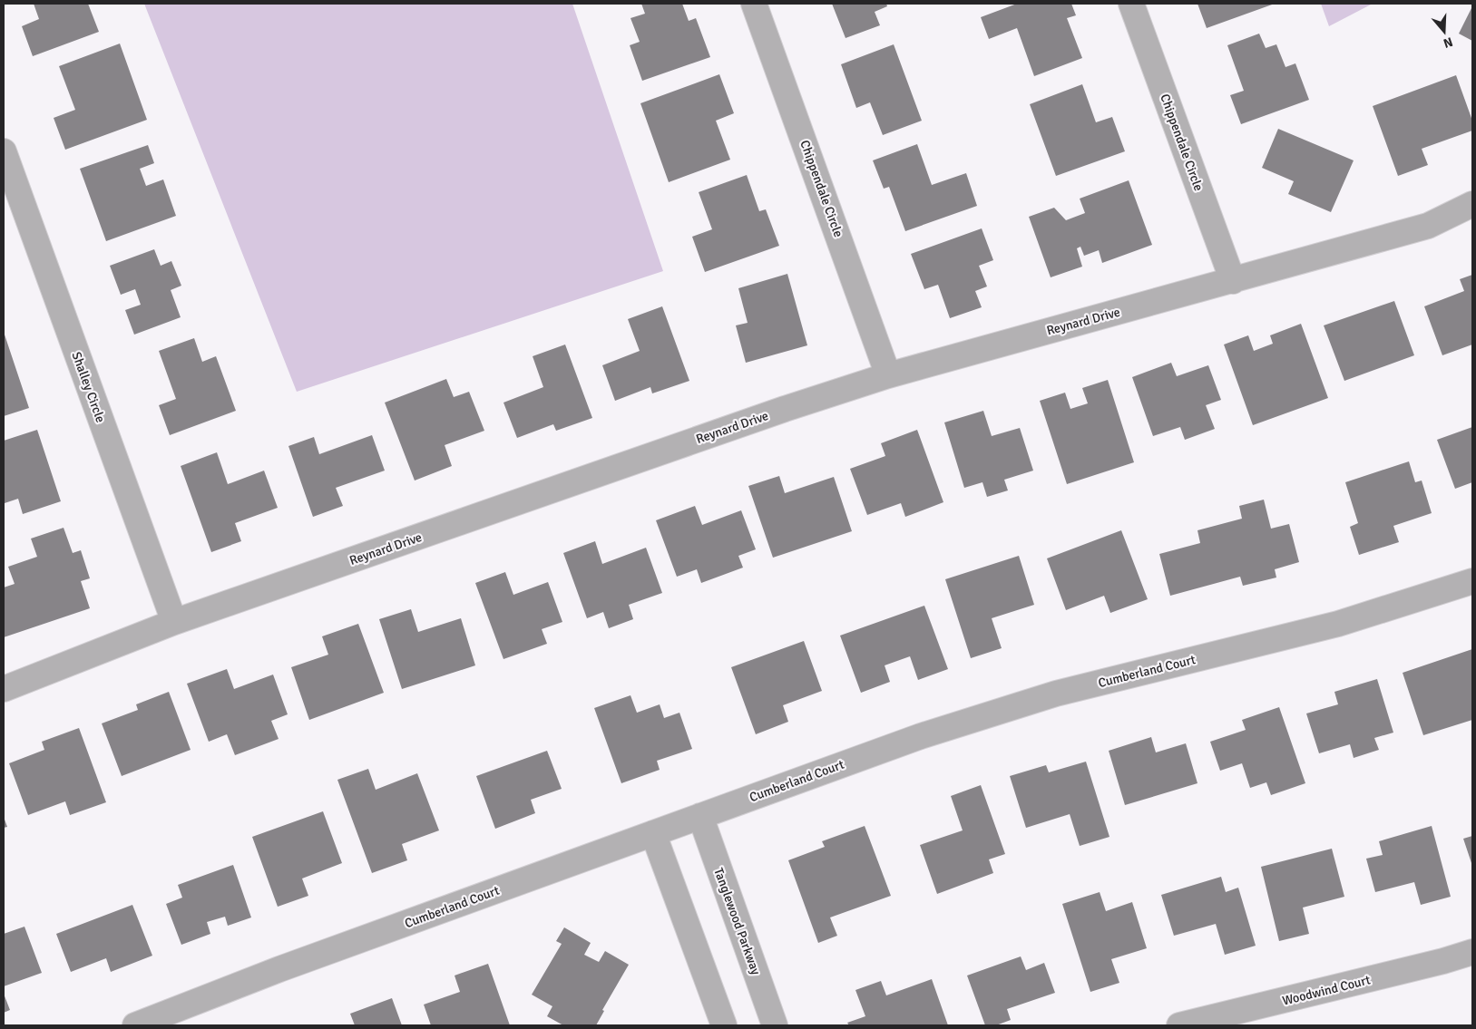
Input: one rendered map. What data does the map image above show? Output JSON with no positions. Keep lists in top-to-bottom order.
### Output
{
  "streets": {
    "street": [
      "Chippendale Circle",
      "Reynard Drive",
      "Shalley Circle",
      "Cumberland Court",
      "Tanglewood Parkway",
      "Woodwind Court"
    ]
  },
  "crossings": [
    ["Chippendale Circle", "Reynard Drive"],
    ["Reynard Drive", "Shalley Circle"],
    ["Cumberland Court", "Tanglewood Parkway"]
  ],
  "north": "bottom"
}
